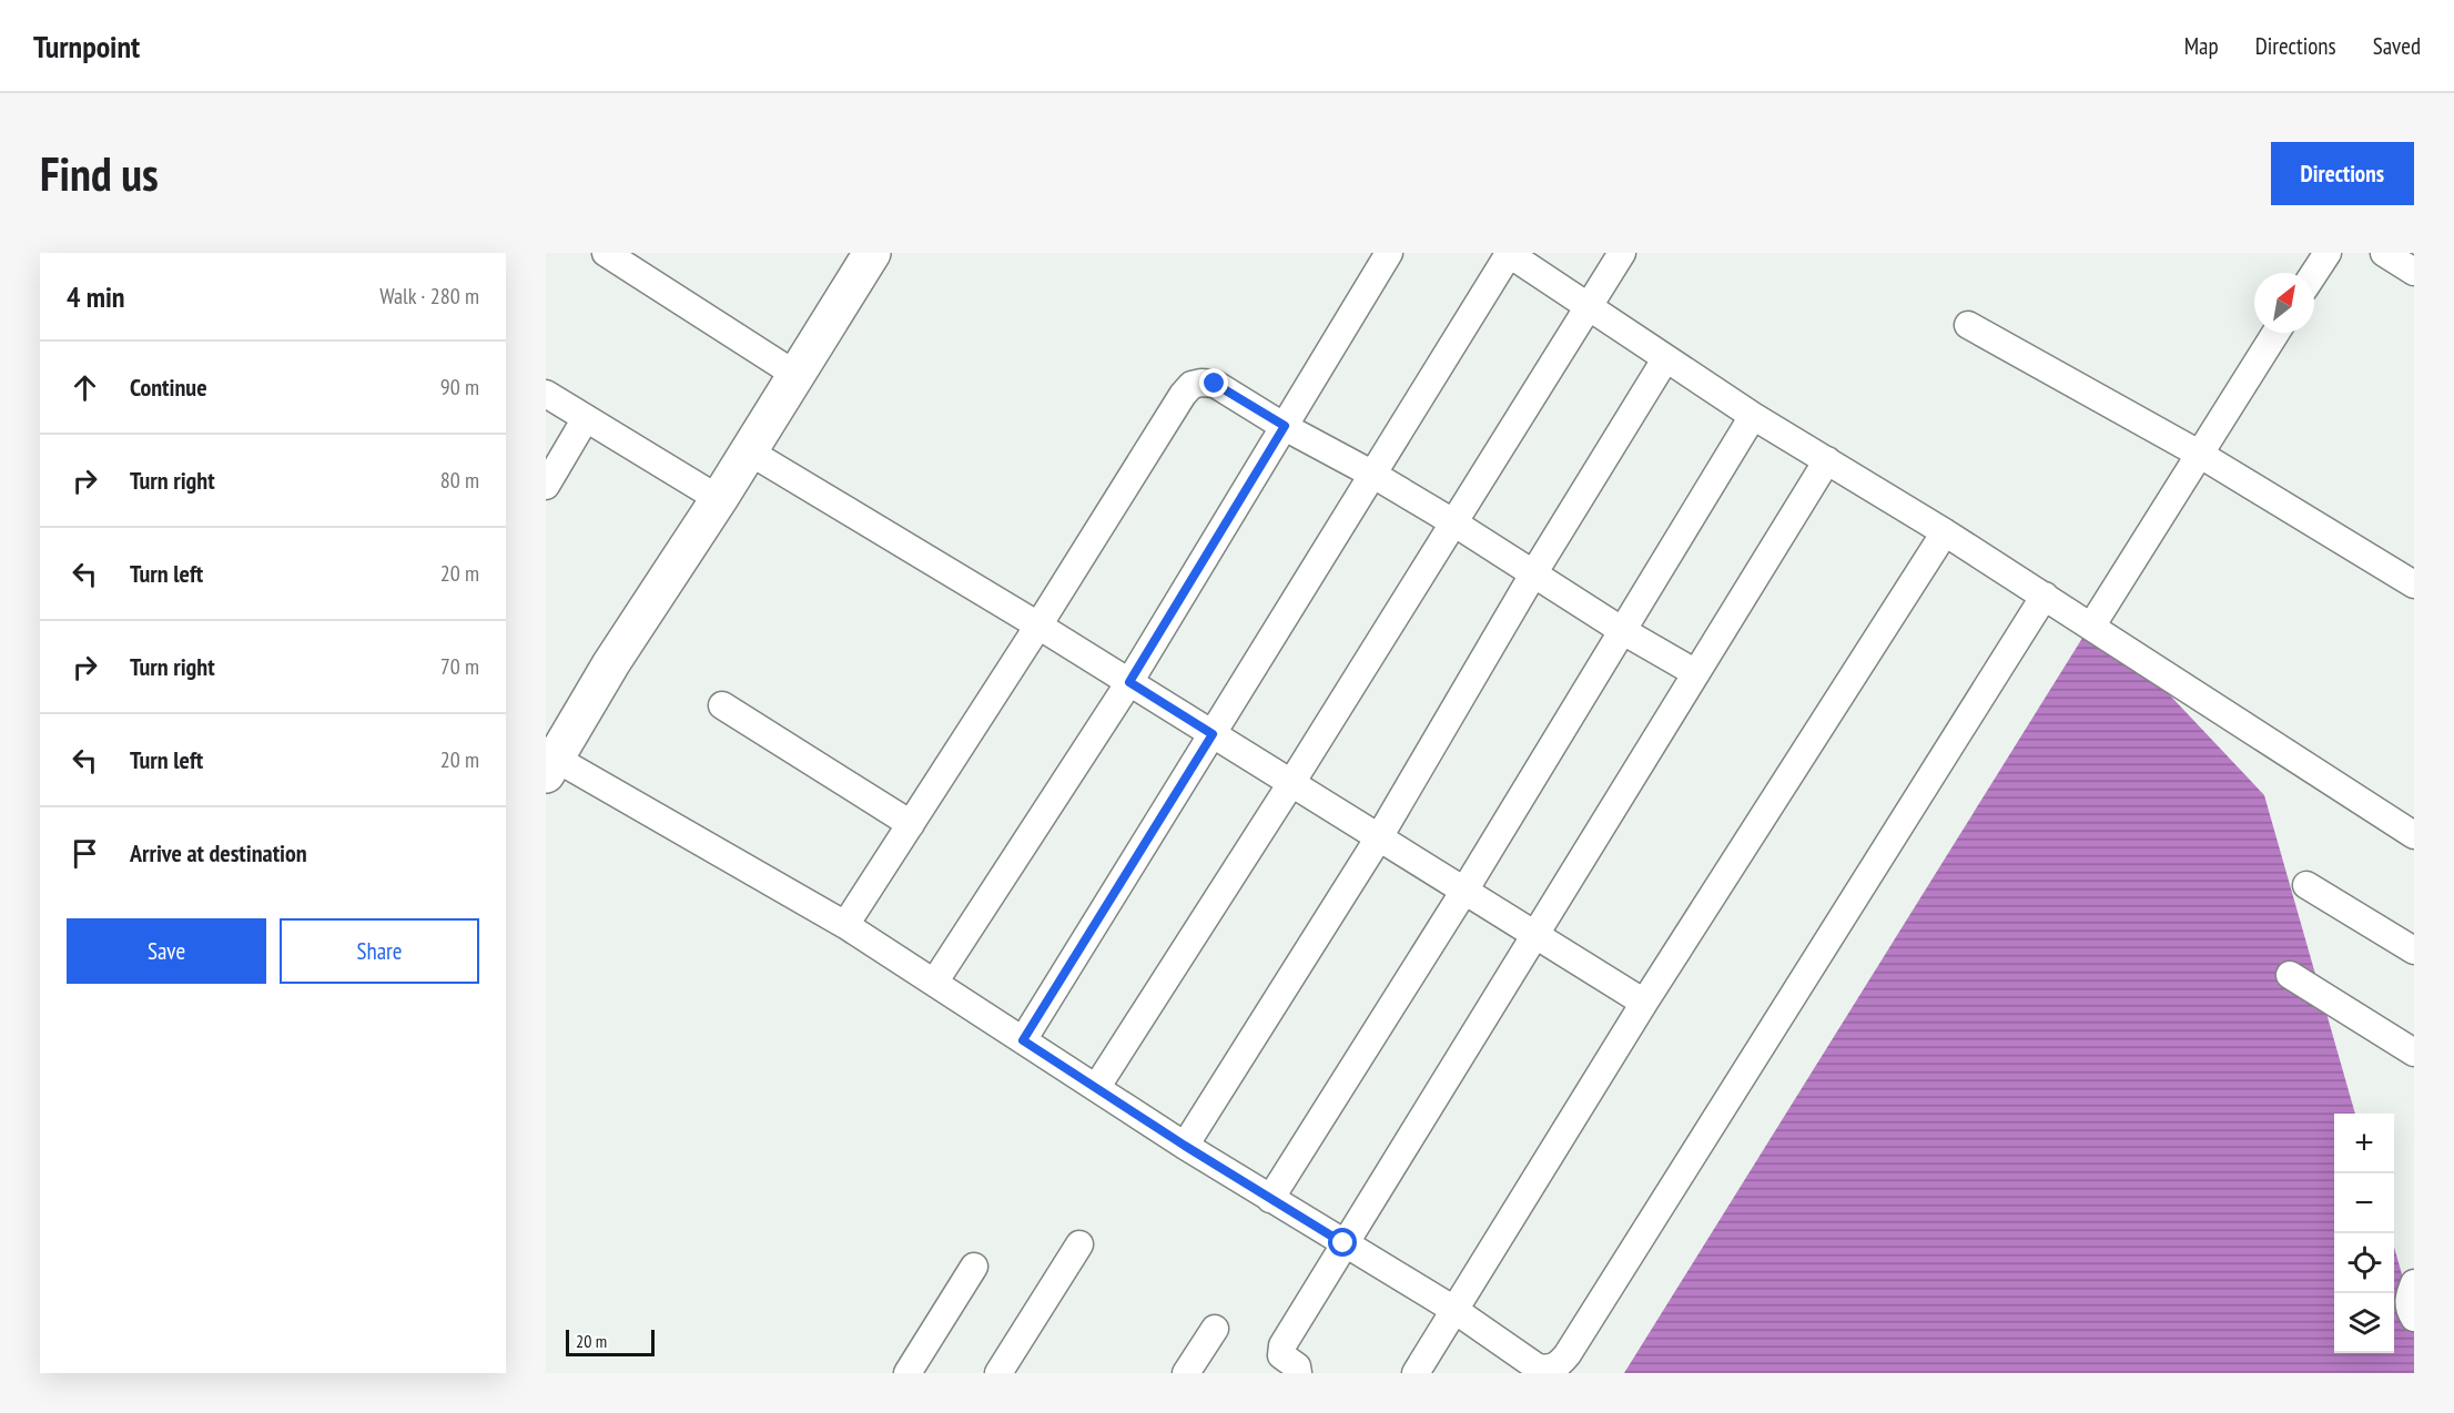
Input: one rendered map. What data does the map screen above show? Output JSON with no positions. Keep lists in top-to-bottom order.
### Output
{
  "scale_bar": "20 m",
  "north": "top right",
  "page": {
    "header": "Turnpoint",
    "nav": ["Map", "Directions", "Saved"],
    "buttons": [
      "Directions",
      ["Save", "Share"]
    ],
    "title": "Find us",
    "heading": ["4 min", "Walk · 280 m"],
    "list": [
      ["Continue", "90 m"],
      ["Turn right", "80 m"],
      ["Turn left", "20 m"],
      ["Turn right", "70 m"],
      ["Turn left", "20 m"],
      "Arrive at destination"
    ],
    "map_buttons": ["+", "−"],
    "scale": "20 m"
  }
}
